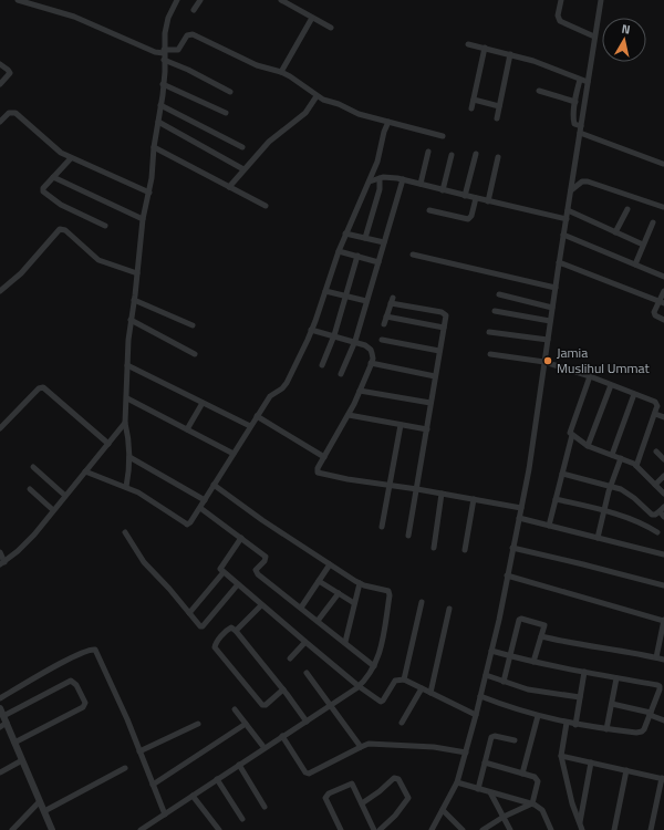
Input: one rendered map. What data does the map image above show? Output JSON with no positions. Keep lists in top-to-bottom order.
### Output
{
  "places": ["Jamia Muslihul Ummat"],
  "north": "top"
}
